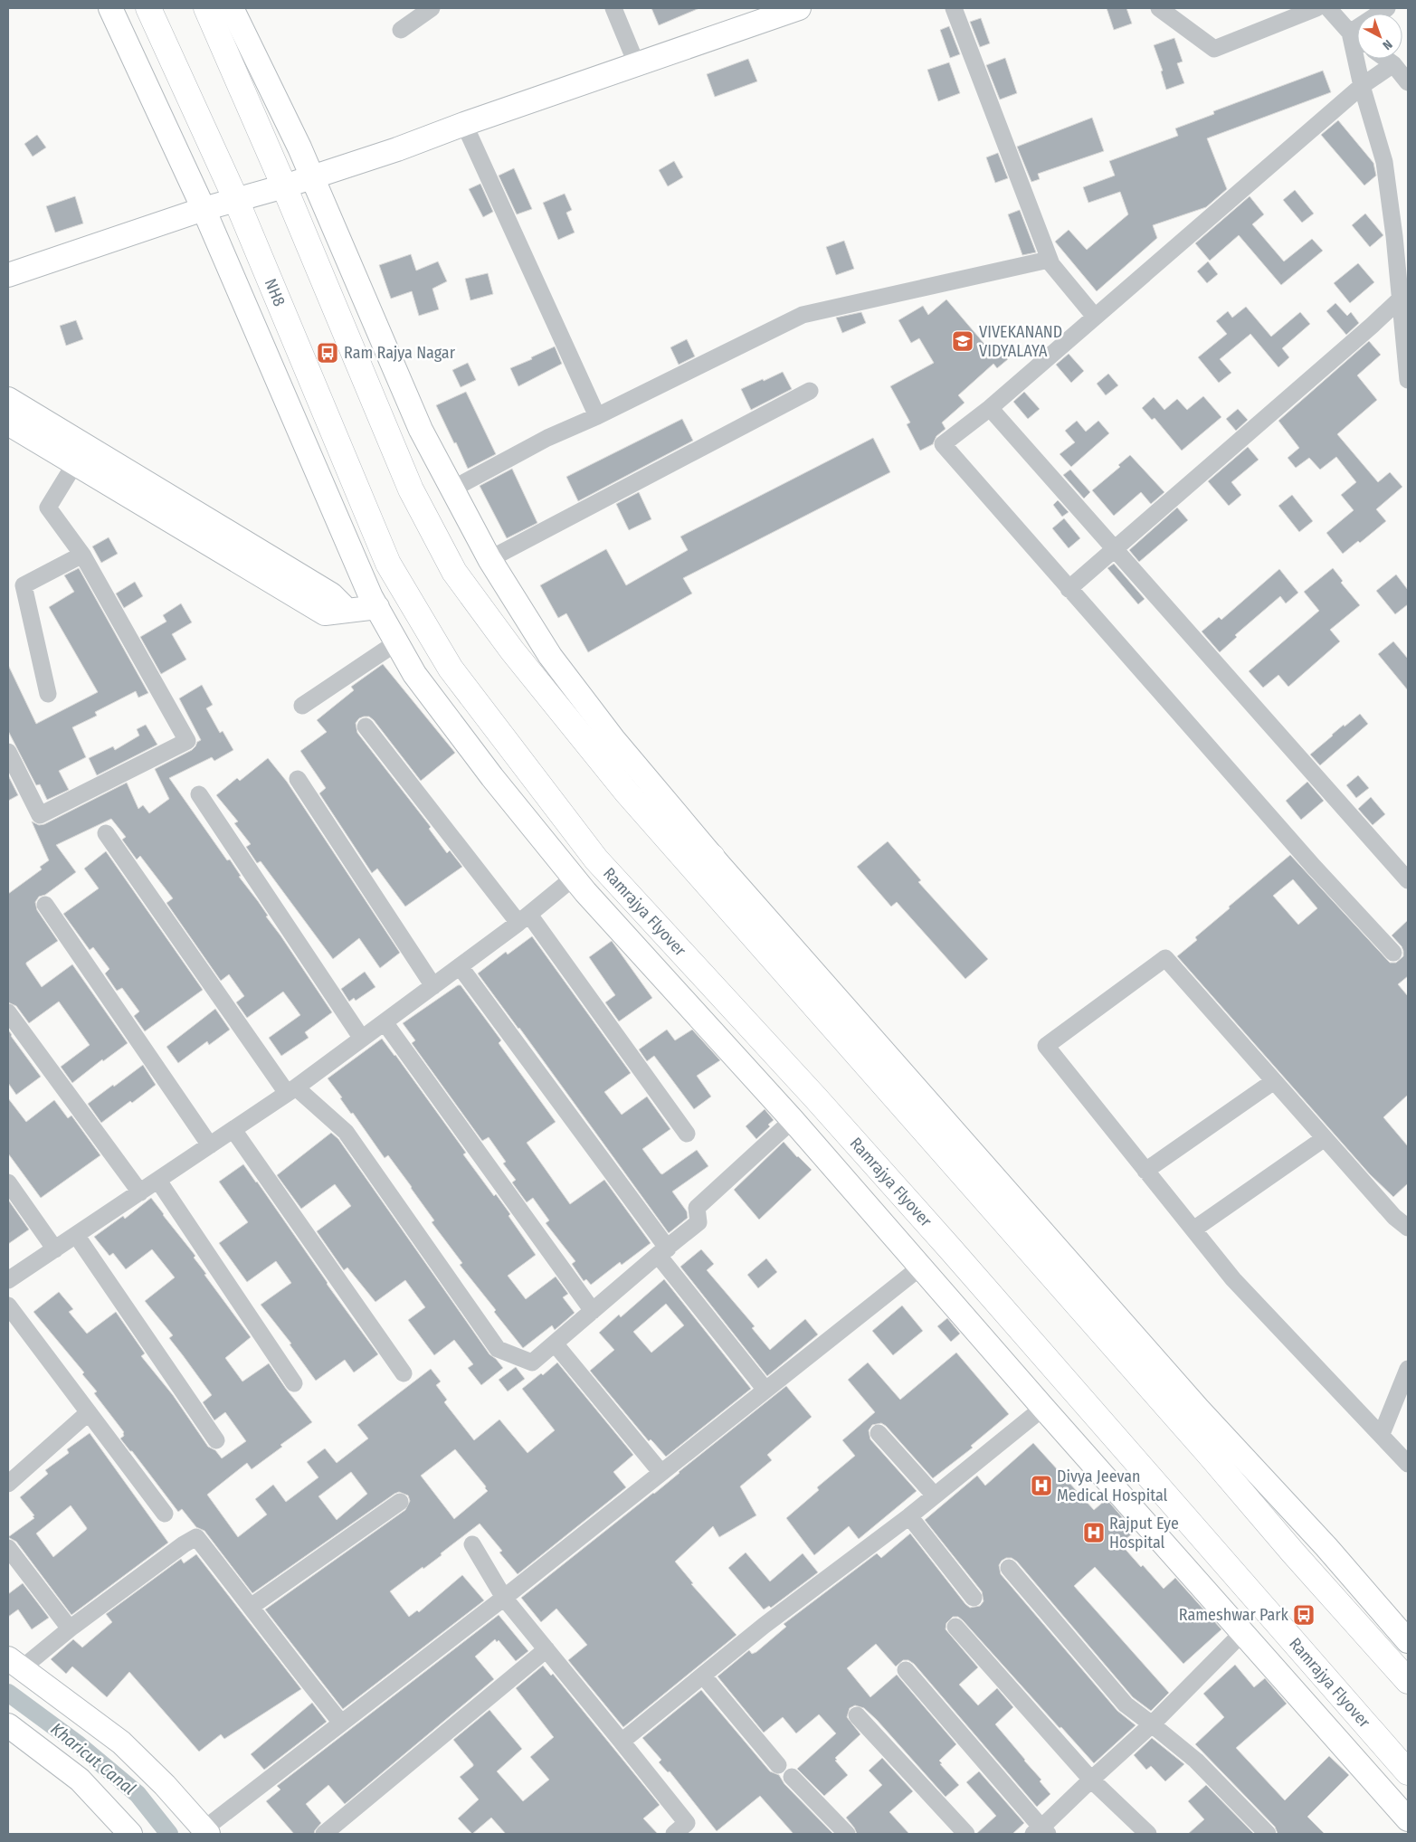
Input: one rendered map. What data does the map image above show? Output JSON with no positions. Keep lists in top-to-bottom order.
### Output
{
  "streets": {
    "main road": ["NH8", "Ramrajya Flyover"]
  },
  "crossings": [
    ["NH8", "Ramrajya Flyover"]
  ],
  "water": ["Kharicut Canal"],
  "places": {
    "school or university": ["VIVEKANAND VIDYALAYA"],
    "bus stop": ["Ram Rajya Nagar", "Rameshwar Park"],
    "hospital": ["Divya Jeevan Medical Hospital", "Rajput Eye Hospital"]
  },
  "north": "bottom right"
}
